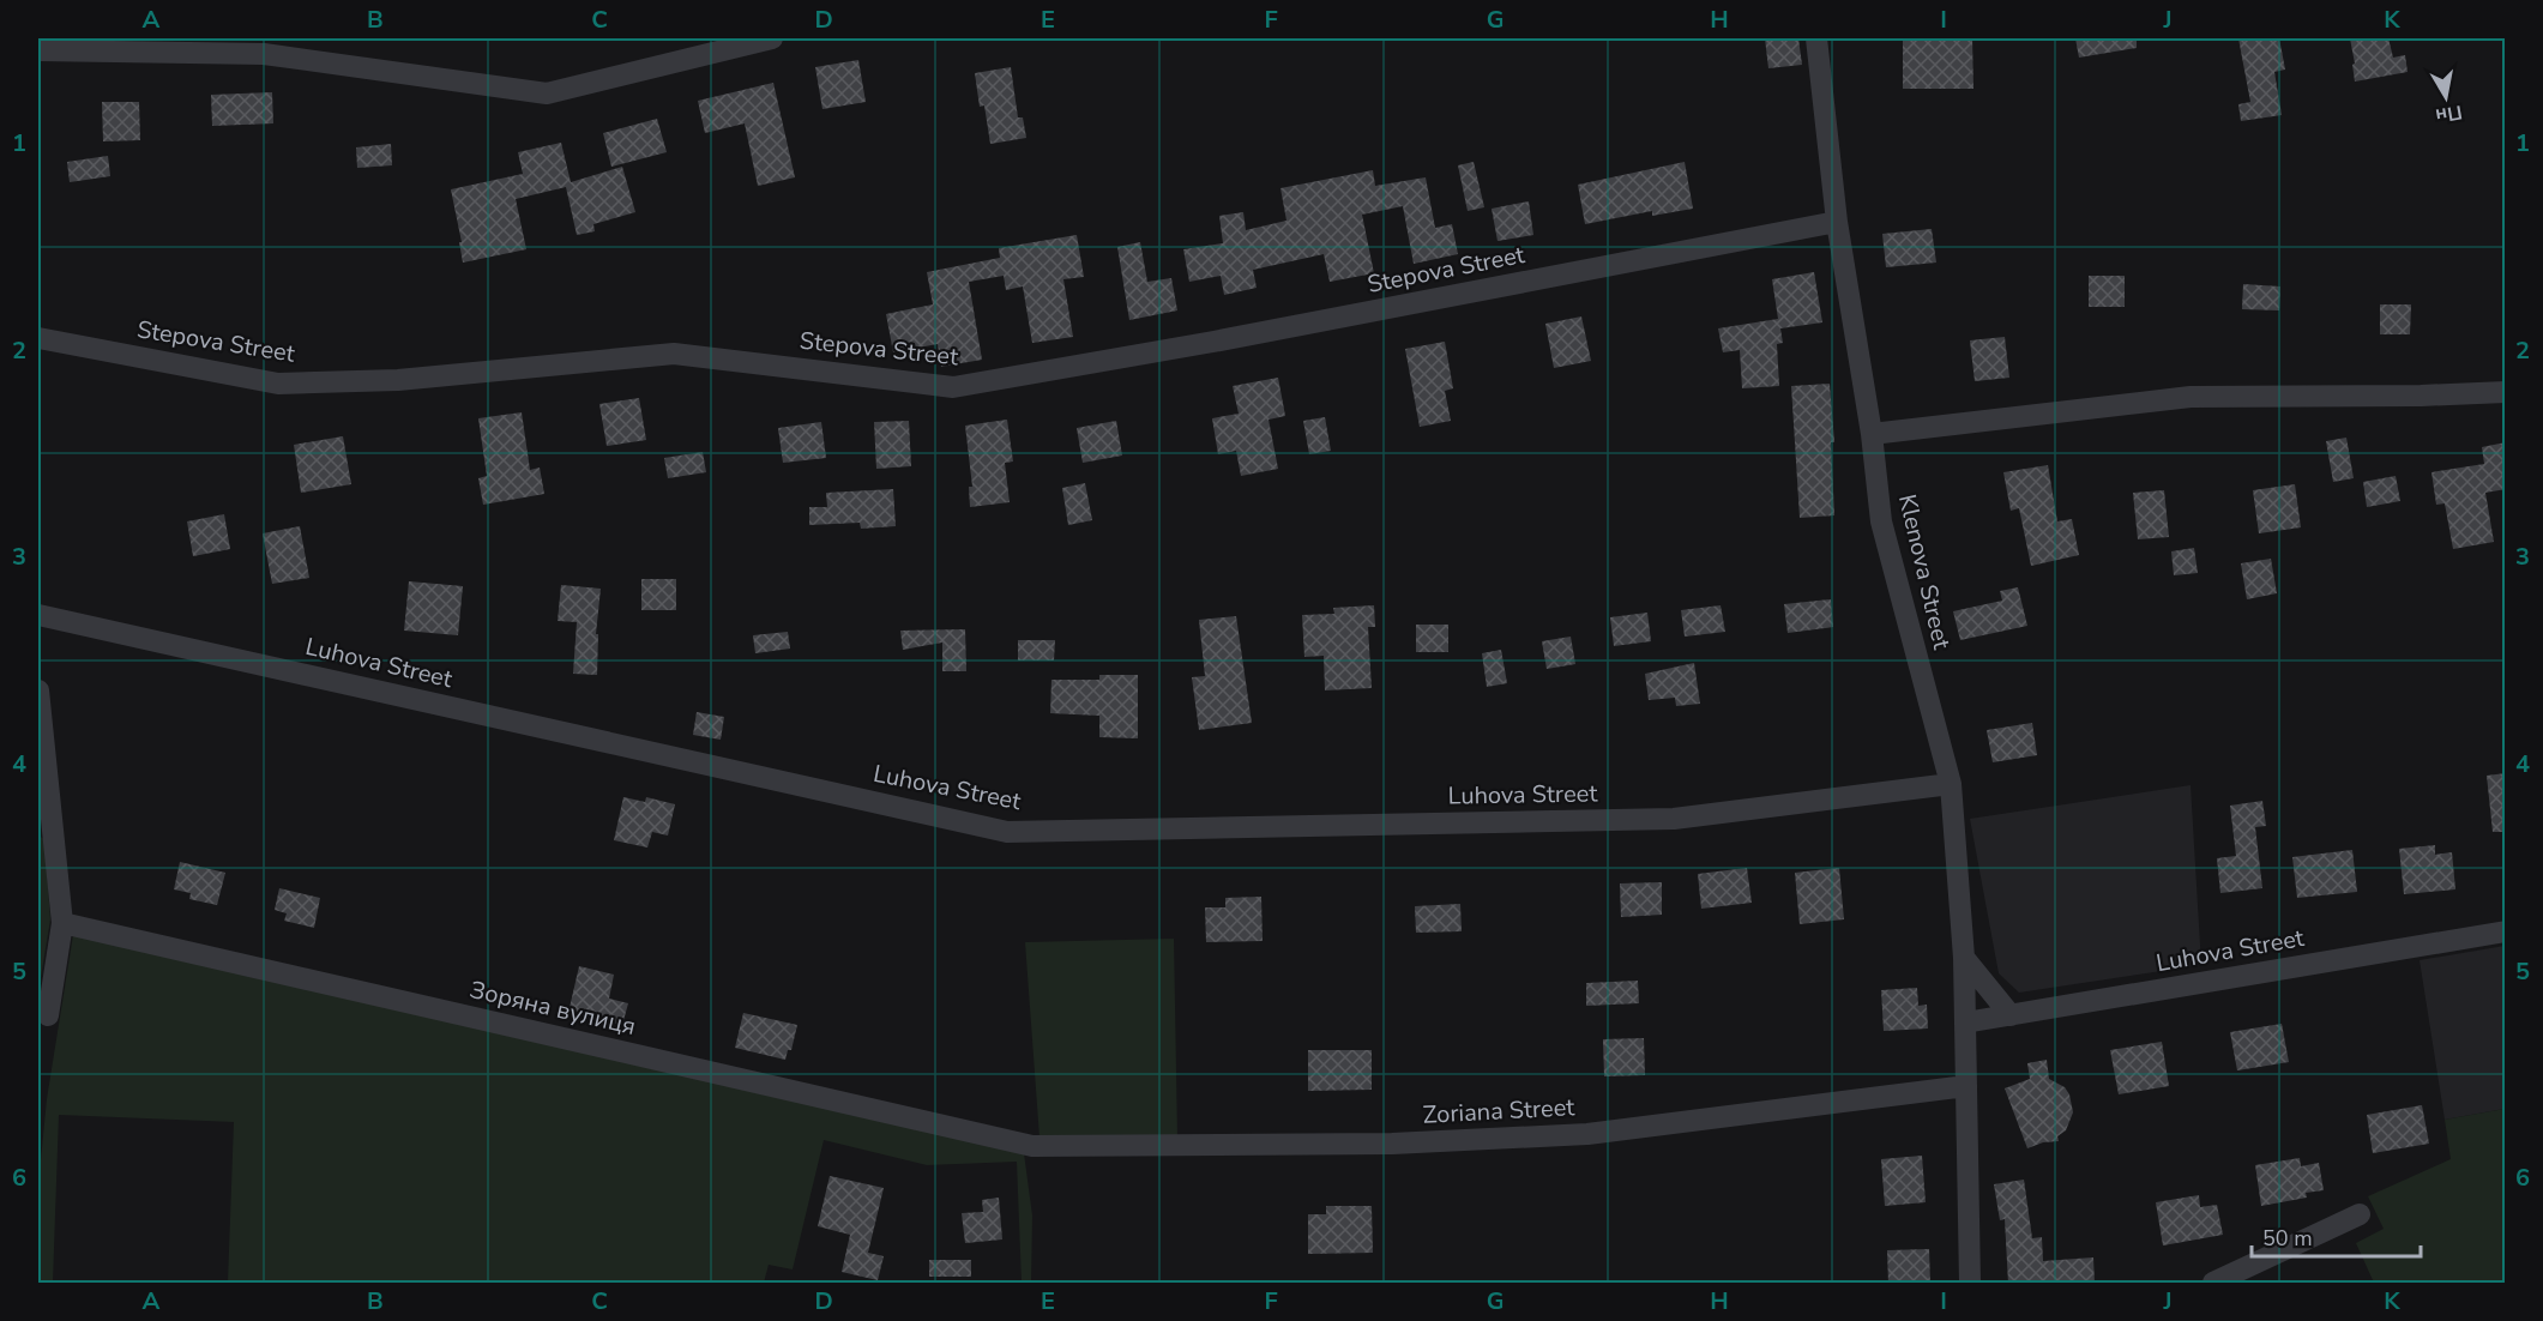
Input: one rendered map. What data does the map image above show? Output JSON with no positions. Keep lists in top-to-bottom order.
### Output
{
  "streets": {
    "street": [
      "Stepova Street",
      "Klenova Street",
      "Luhova Street",
      "Zoriana Street"
    ]
  },
  "crossings": [
    ["Stepova Street", "Klenova Street"],
    ["Klenova Street", "Luhova Street"],
    ["Klenova Street", "Zoriana Street"]
  ],
  "scale_bar": "50 m",
  "north": "bottom",
  "grid": {
    "columns": [
      "A",
      "B",
      "C",
      "D",
      "E",
      "F",
      "G",
      "H",
      "I",
      "J",
      "K"
    ],
    "rows": [
      "1",
      "2",
      "3",
      "4",
      "5",
      "6"
    ]
  }
}
